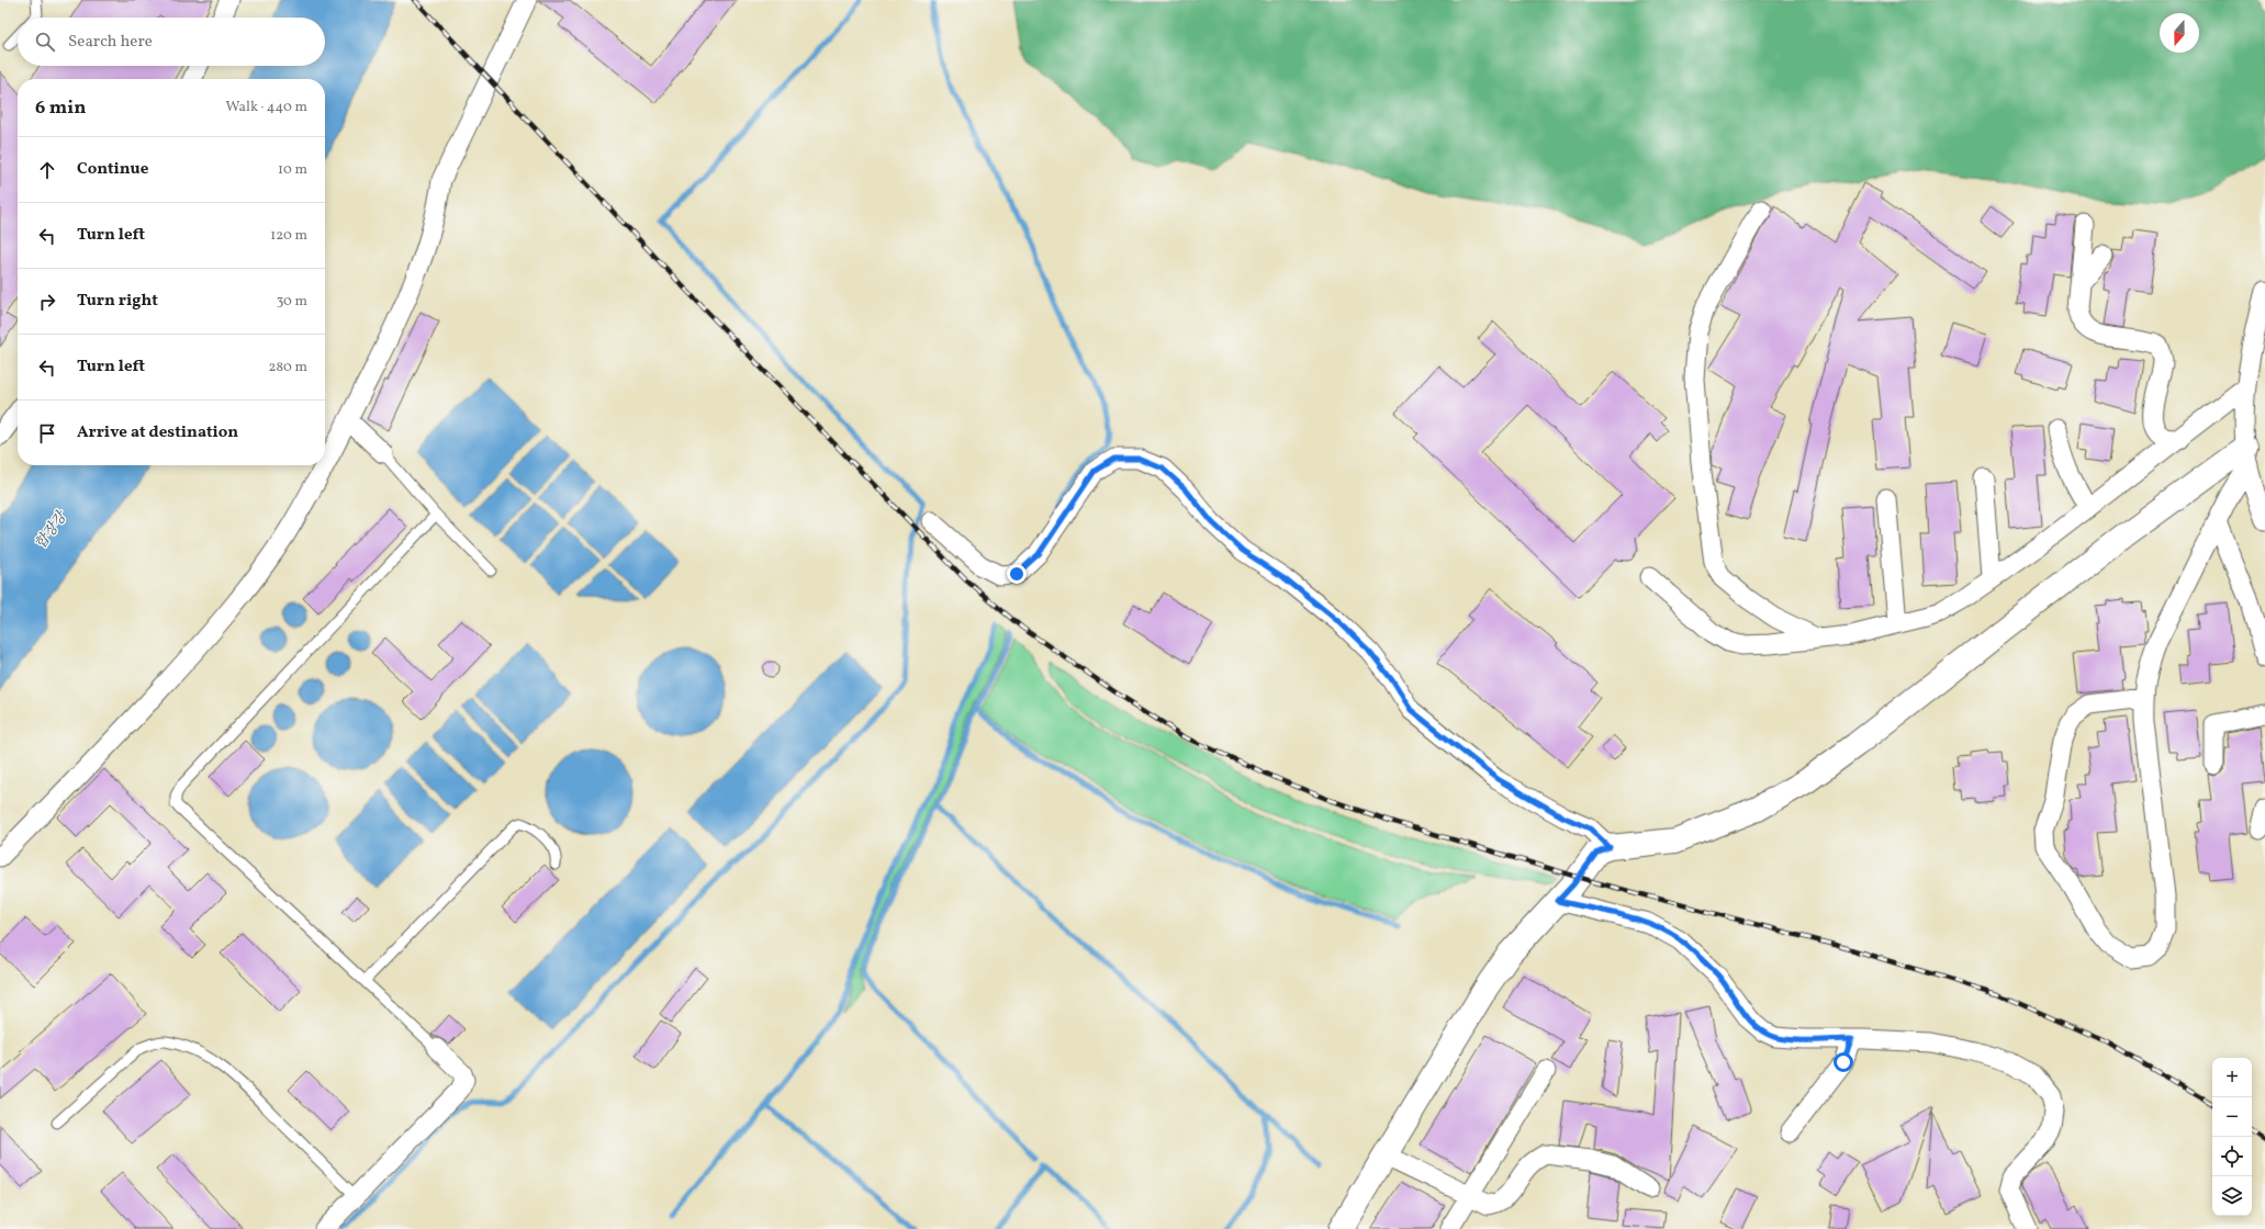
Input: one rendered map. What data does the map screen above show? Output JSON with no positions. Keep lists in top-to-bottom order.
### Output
{
  "water": ["합장강"],
  "north": "bottom",
  "page": {
    "search": "Search here",
    "heading": ["6 min", "Walk · 440 m"],
    "list": [
      ["Continue", "10 m"],
      ["Turn left", "120 m"],
      ["Turn right", "30 m"],
      ["Turn left", "280 m"],
      "Arrive at destination"
    ],
    "map_buttons": ["+", "−"]
  }
}
